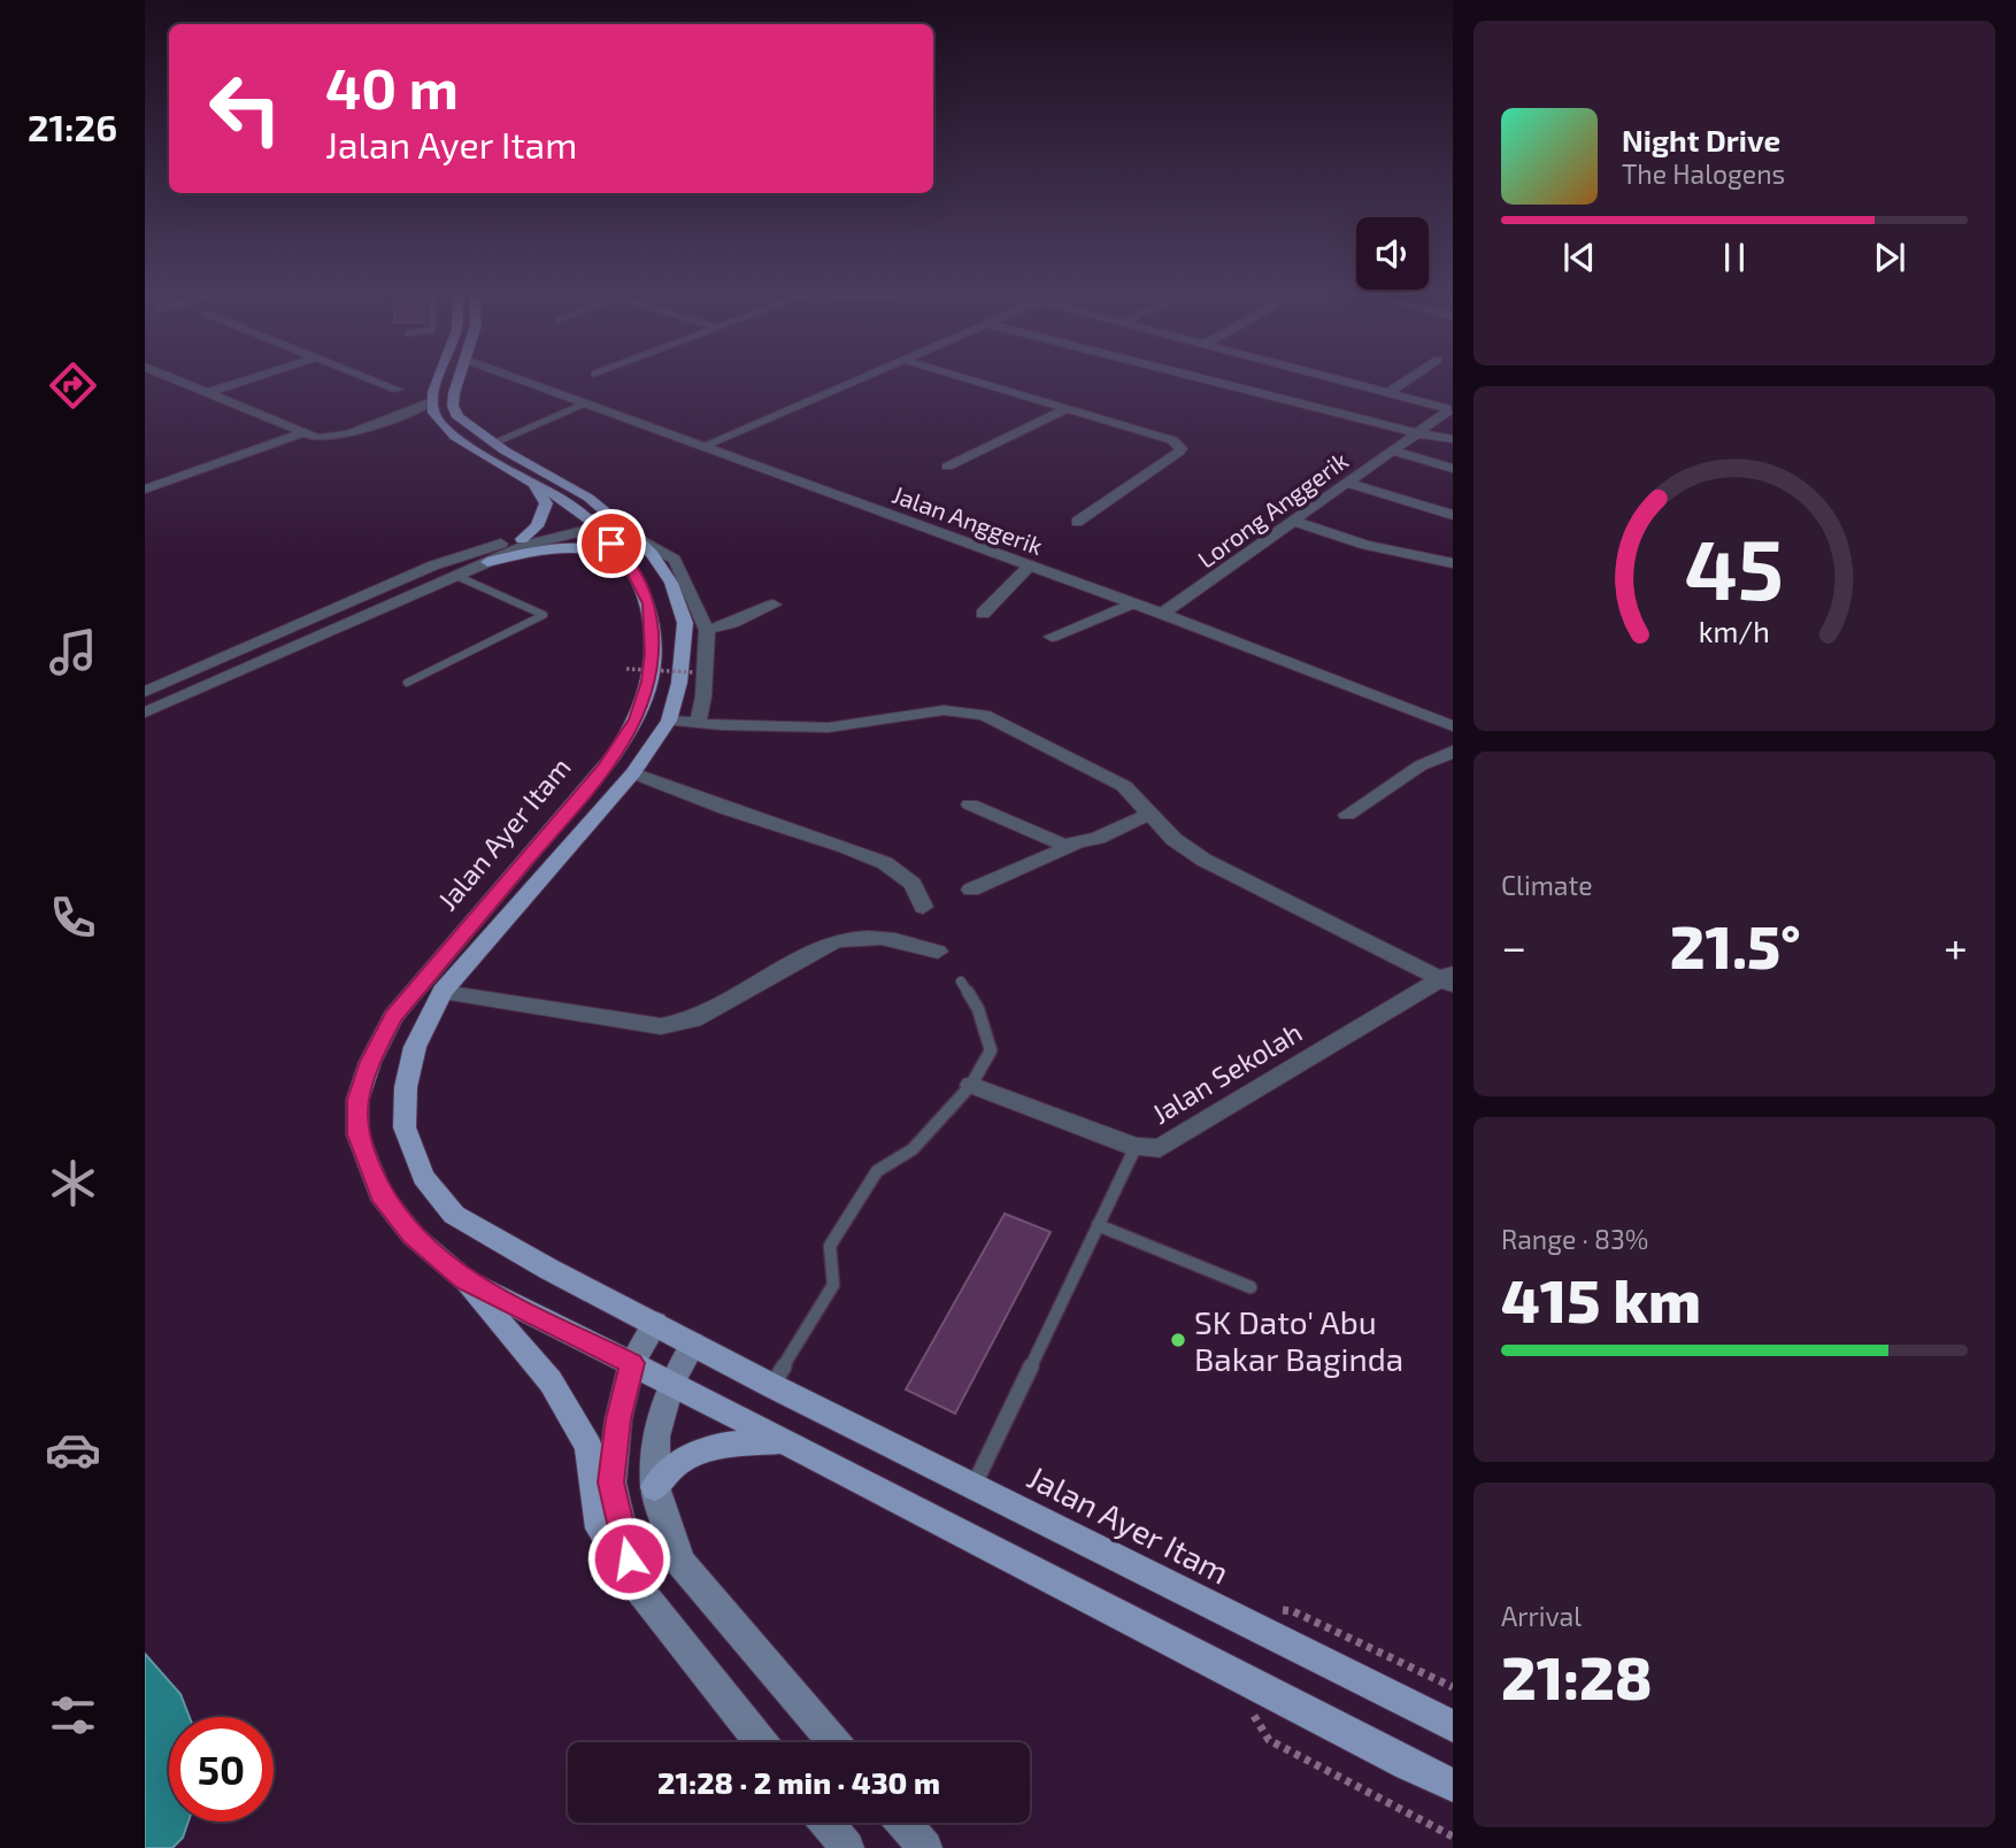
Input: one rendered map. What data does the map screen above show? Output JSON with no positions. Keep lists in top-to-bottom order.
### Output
{
  "streets": {
    "main road": ["Jalan Ayer Itam"],
    "street": ["Lorong Anggerik", "Jalan Anggerik", "Jalan Sekolah"]
  },
  "crossings": [
    ["Lorong Anggerik", "Jalan Anggerik"]
  ],
  "places": ["SK Dato' Abu Bakar Baginda"],
  "page": {
    "tabs": "21:26",
    "turn": ["40 m", "Jalan Ayer Itam"],
    "song": ["Night Drive", "The Halogens"],
    "tile": [
      "Climate",
      ["Range · 83%", "415 km"],
      ["Arrival", "21:28"]
    ],
    "heat": ["−", "21.5°", "+"],
    "limit": "50",
    "trip": "21:28 · 2 min · 430 m",
    "gauge": ["45", "km/h"]
  }
}
